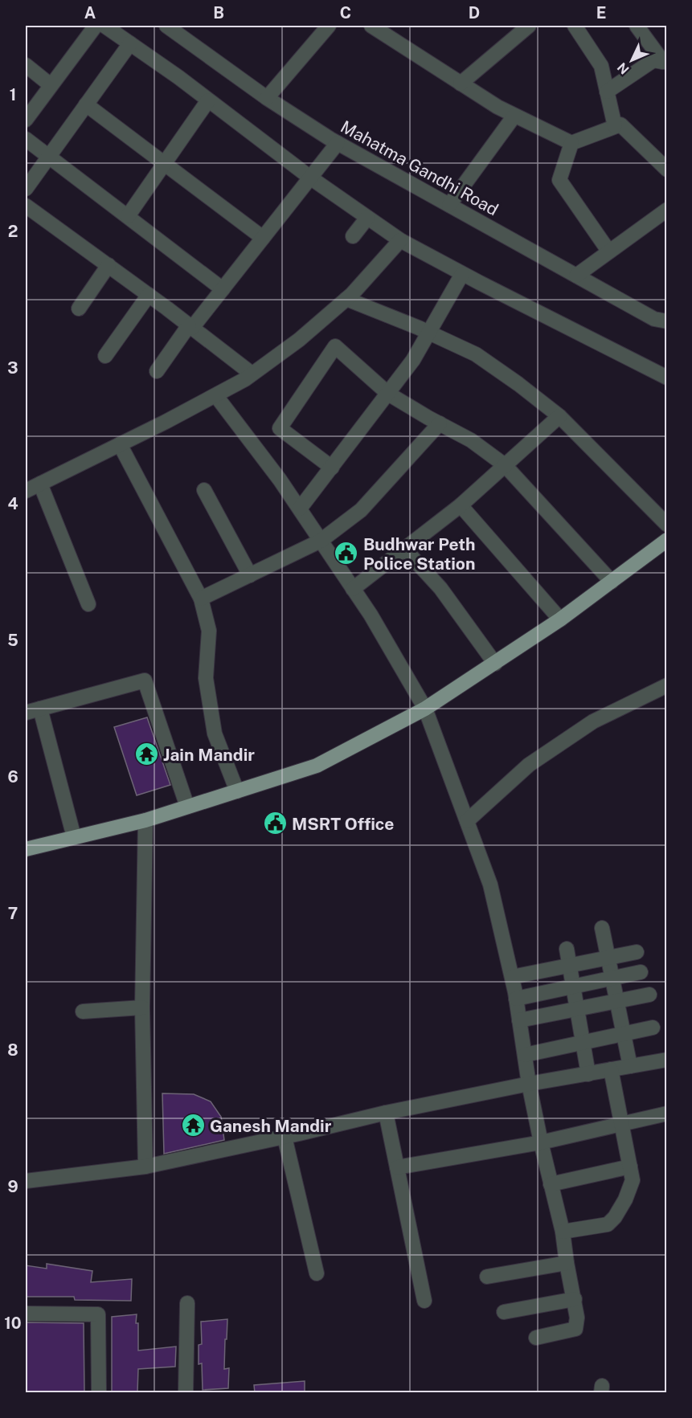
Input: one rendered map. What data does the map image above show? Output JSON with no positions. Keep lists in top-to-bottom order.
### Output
{
  "streets": {
    "street": ["Mahatma Gandhi Road"]
  },
  "places": {
    "public building": ["Budhwar Peth Police Station", "MSRT Office"],
    "temple": ["Jain Mandir", "Ganesh Mandir"]
  },
  "north": "bottom left",
  "grid": {
    "columns": [
      "A",
      "B",
      "C",
      "D",
      "E"
    ],
    "rows": [
      "1",
      "2",
      "3",
      "4",
      "5",
      "6",
      "7",
      "8",
      "9",
      "10"
    ]
  }
}
